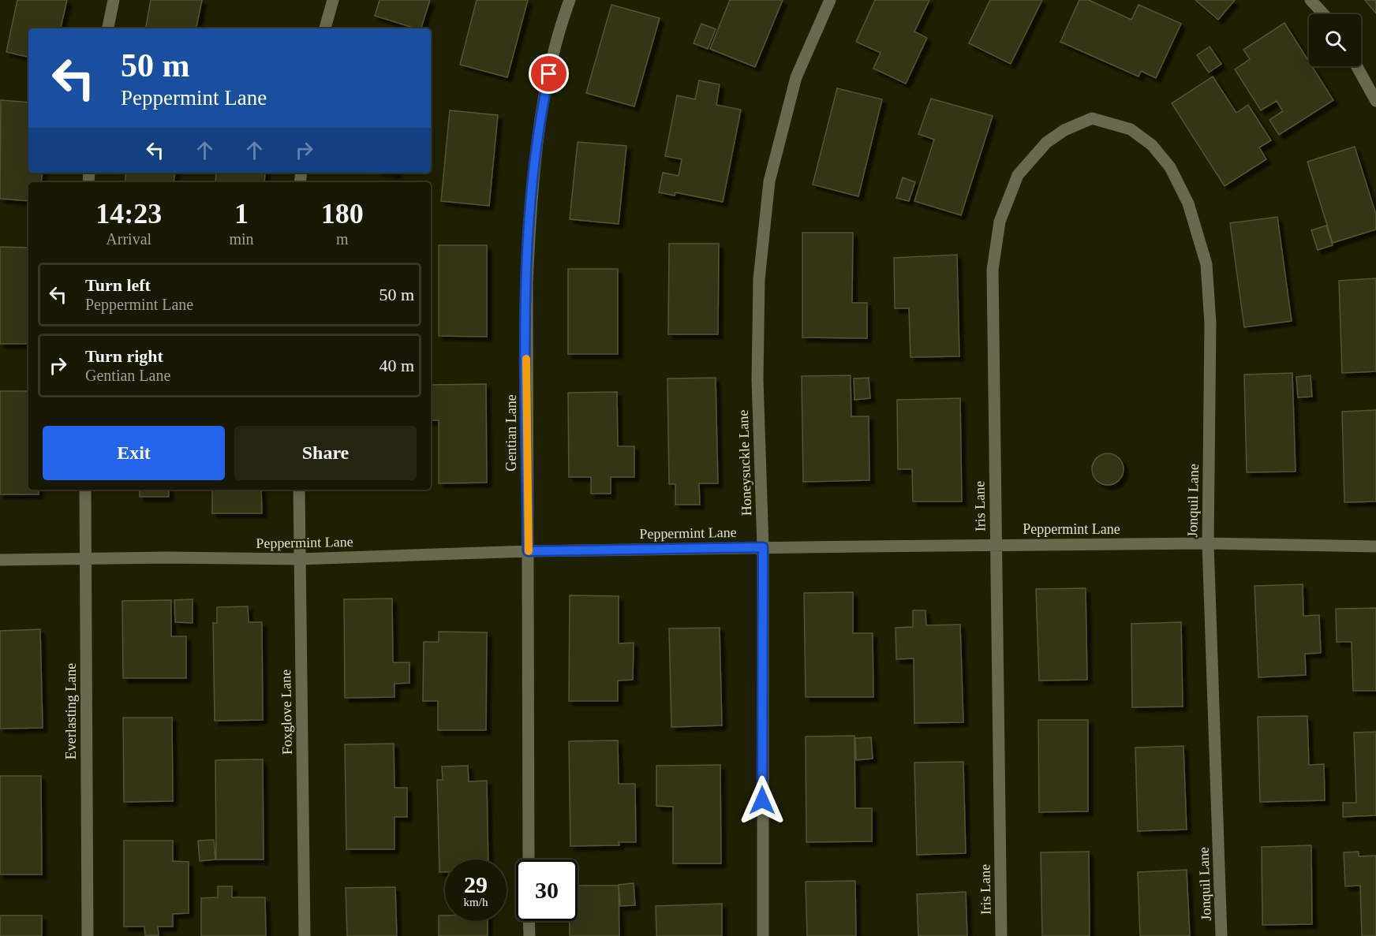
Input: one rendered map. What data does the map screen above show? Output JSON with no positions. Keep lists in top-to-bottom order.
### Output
{
  "streets": {
    "street": [
      "Gentian Lane",
      "Honeysuckle Lane",
      "Jonquil Lane",
      "Iris Lane",
      "Peppermint Lane",
      "Everlasting Lane",
      "Foxglove Lane"
    ]
  },
  "crossings": [
    ["Gentian Lane", "Peppermint Lane"],
    ["Honeysuckle Lane", "Peppermint Lane"],
    ["Jonquil Lane", "Iris Lane"],
    ["Jonquil Lane", "Peppermint Lane"],
    ["Iris Lane", "Peppermint Lane"],
    ["Peppermint Lane", "Everlasting Lane"],
    ["Peppermint Lane", "Foxglove Lane"]
  ],
  "page": {
    "turn": ["50 m", "Peppermint Lane"],
    "eta": [
      "14:23",
      "Arrival",
      "1",
      "min",
      "180",
      "m"
    ],
    "list": [
      {
        "name": "Turn left",
        "note": "Peppermint Lane",
        "value": "50 m"
      },
      {
        "name": "Turn right",
        "note": "Gentian Lane",
        "value": "40 m"
      }
    ],
    "buttons": ["Exit", "Share"],
    "speed": "29 km/h",
    "limit": "30"
  }
}
